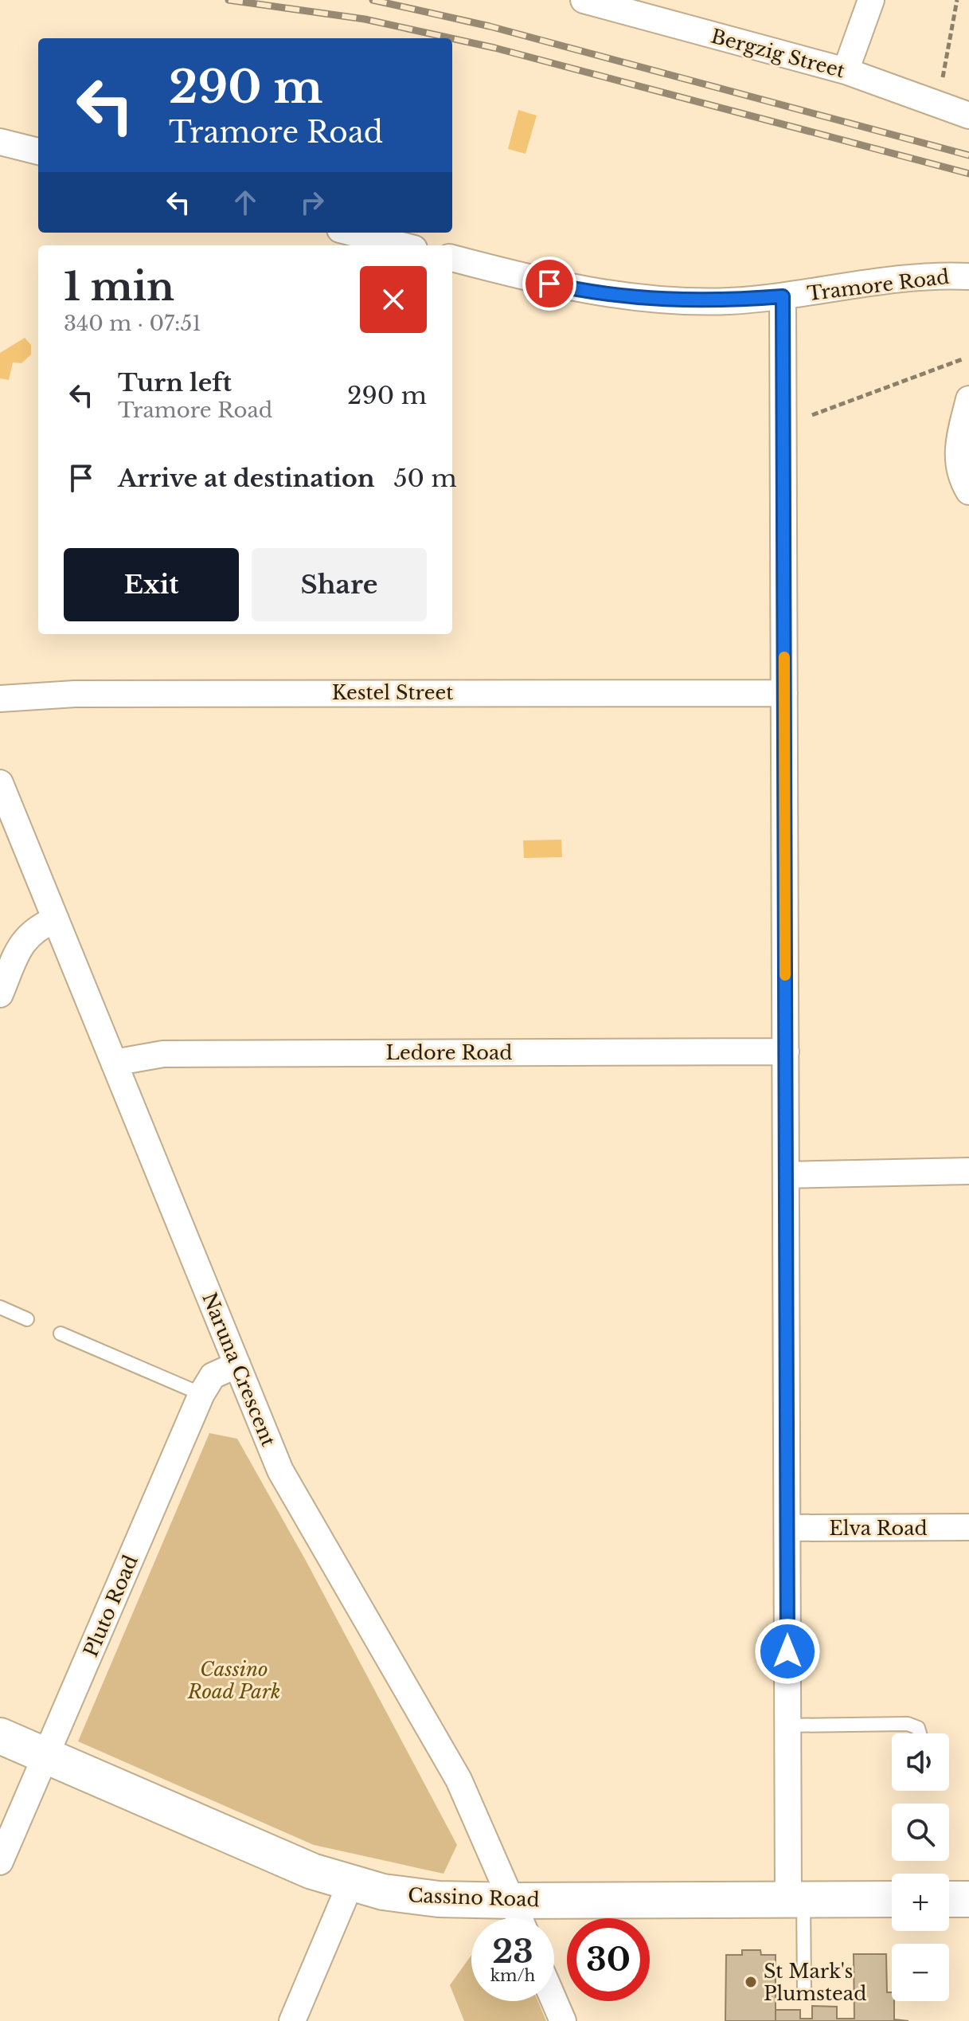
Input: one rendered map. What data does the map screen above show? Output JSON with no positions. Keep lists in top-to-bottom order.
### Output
{
  "streets": {
    "street": [
      "Bergzig Street",
      "Tramore Road",
      "Kestel Street",
      "Ledore Road",
      "Naruna Crescent",
      "Elva Road",
      "Pluto Road",
      "Cassino Road"
    ]
  },
  "crossings": [
    ["Ledore Road", "Naruna Crescent"],
    ["Naruna Crescent", "Pluto Road"],
    ["Naruna Crescent", "Cassino Road"],
    ["Pluto Road", "Cassino Road"]
  ],
  "parks": ["Cassino Road Park"],
  "places": ["St Mark's Plumstead"],
  "page": {
    "turn": ["290 m", "Tramore Road"],
    "heading": ["1 min", "340 m · 07:51"],
    "list": [
      {
        "name": "Turn left",
        "note": "Tramore Road",
        "value": "290 m"
      },
      {
        "name": "Arrive at destination",
        "value": "50 m"
      }
    ],
    "buttons": ["Exit", "Share"],
    "map_buttons": ["+", "−"],
    "speed": "23 km/h",
    "limit": "30"
  }
}
